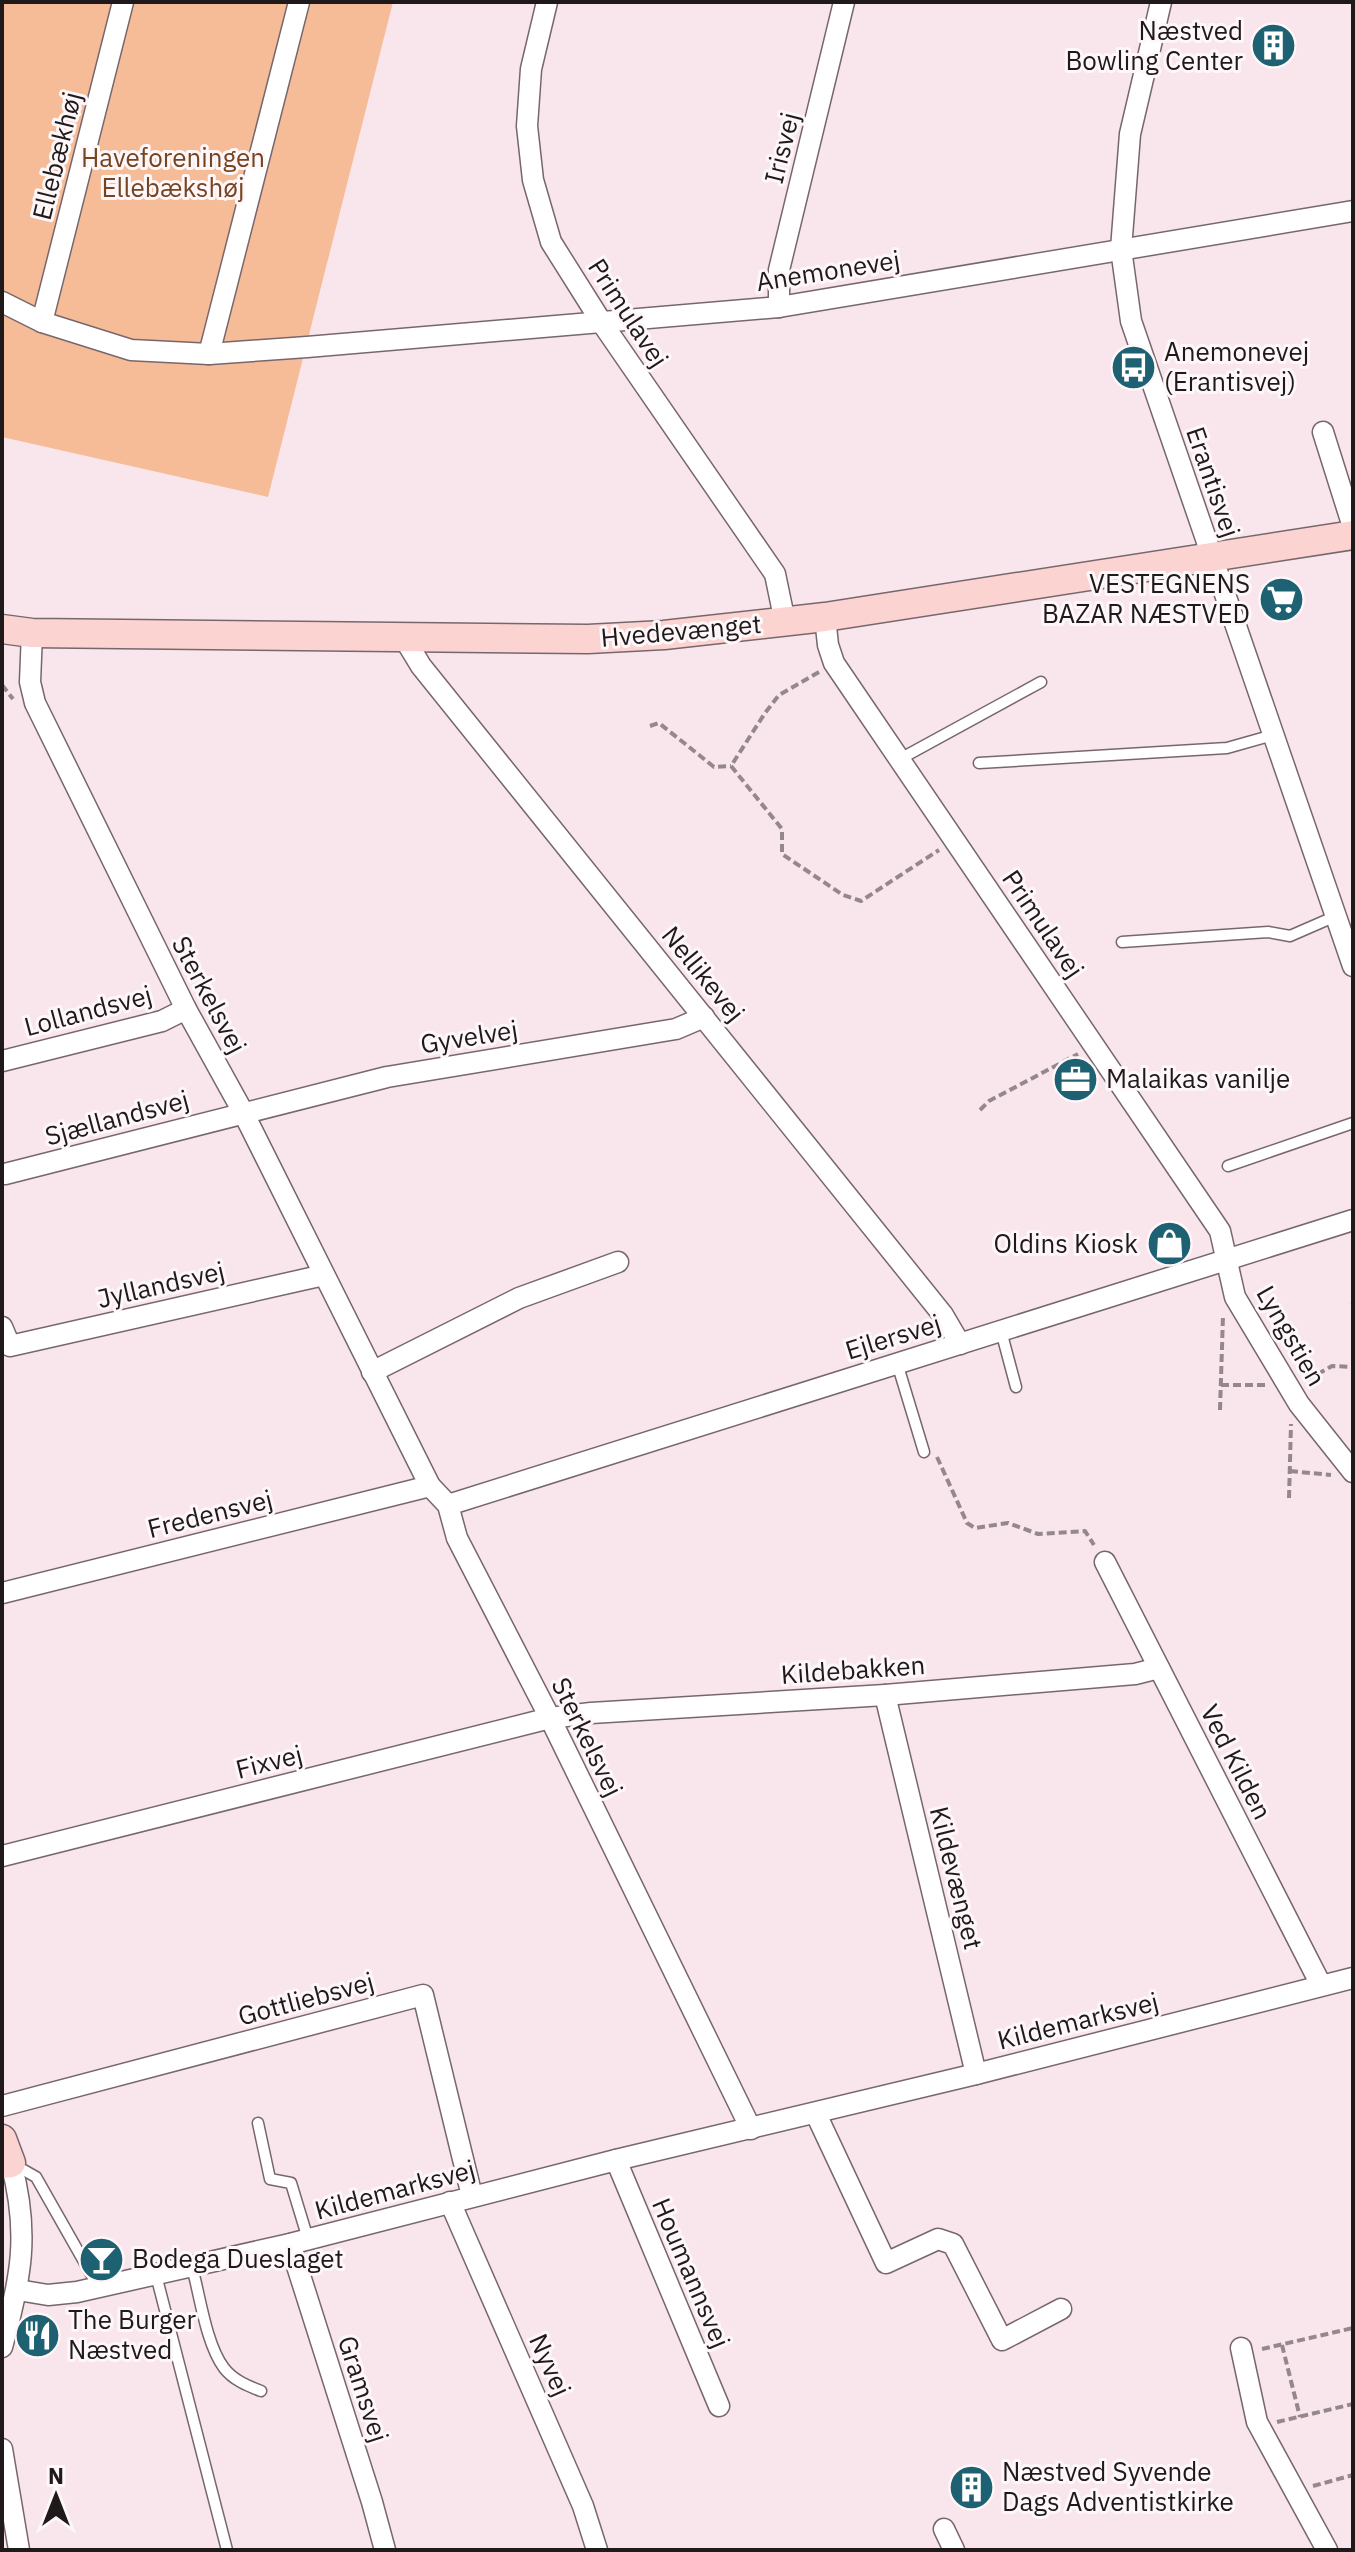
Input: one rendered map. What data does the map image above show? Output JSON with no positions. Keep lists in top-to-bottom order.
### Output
{
  "streets": {
    "street": [
      "Irisvej",
      "Ellebækhøj",
      "Anemonevej",
      "Primulavej",
      "Erantisvej",
      "Hvedevænget",
      "Nellikevej",
      "Sterkelsvej",
      "Lollandsvej",
      "Gyvelvej",
      "Sjællandsvej",
      "Jyllandsvej",
      "Lyngstien",
      "Ejlersvej",
      "Fredensvej",
      "Kildebakken",
      "Fixvej",
      "Ved Kilden",
      "Kildevænget",
      "Gottliebsvej",
      "Kildemarksvej",
      "Houmannsvej",
      "Nyvej",
      "Gramsvej"
    ]
  },
  "crossings": [
    ["Irisvej", "Anemonevej"],
    ["Anemonevej", "Primulavej"],
    ["Anemonevej", "Erantisvej"],
    ["Primulavej", "Hvedevænget"],
    ["Primulavej", "Lyngstien"],
    ["Primulavej", "Ejlersvej"],
    ["Erantisvej", "Hvedevænget"],
    ["Hvedevænget", "Nellikevej"],
    ["Hvedevænget", "Sterkelsvej"],
    ["Nellikevej", "Gyvelvej"],
    ["Nellikevej", "Ejlersvej"],
    ["Sterkelsvej", "Lollandsvej"],
    ["Sterkelsvej", "Gyvelvej"],
    ["Sterkelsvej", "Sjællandsvej"],
    ["Sterkelsvej", "Jyllandsvej"],
    ["Sterkelsvej", "Ejlersvej"],
    ["Sterkelsvej", "Fredensvej"],
    ["Sterkelsvej", "Kildebakken"],
    ["Sterkelsvej", "Fixvej"],
    ["Sterkelsvej", "Kildemarksvej"],
    ["Gyvelvej", "Sjællandsvej"],
    ["Lyngstien", "Ejlersvej"],
    ["Kildebakken", "Fixvej"],
    ["Kildebakken", "Ved Kilden"],
    ["Kildebakken", "Kildevænget"],
    ["Ved Kilden", "Kildemarksvej"],
    ["Kildevænget", "Kildemarksvej"],
    ["Gottliebsvej", "Kildemarksvej"],
    ["Kildemarksvej", "Houmannsvej"],
    ["Kildemarksvej", "Nyvej"],
    ["Kildemarksvej", "Gramsvej"]
  ],
  "parks": ["Haveforeningen Ellebækshøj"],
  "places": {
    "building": ["Næstved Bowling Center", "Næstved Syvende Dags Adventistkirke"],
    "bus stop": ["Anemonevej (Erantisvej)"],
    "supermarket": ["VESTEGNENS BAZAR NÆSTVED"],
    "office": ["Malaikas vanilje"],
    "shop": ["Oldins Kiosk"],
    "bar": ["Bodega Dueslaget"],
    "restaurant": ["The Burger Næstved"]
  },
  "north": "top"
}
